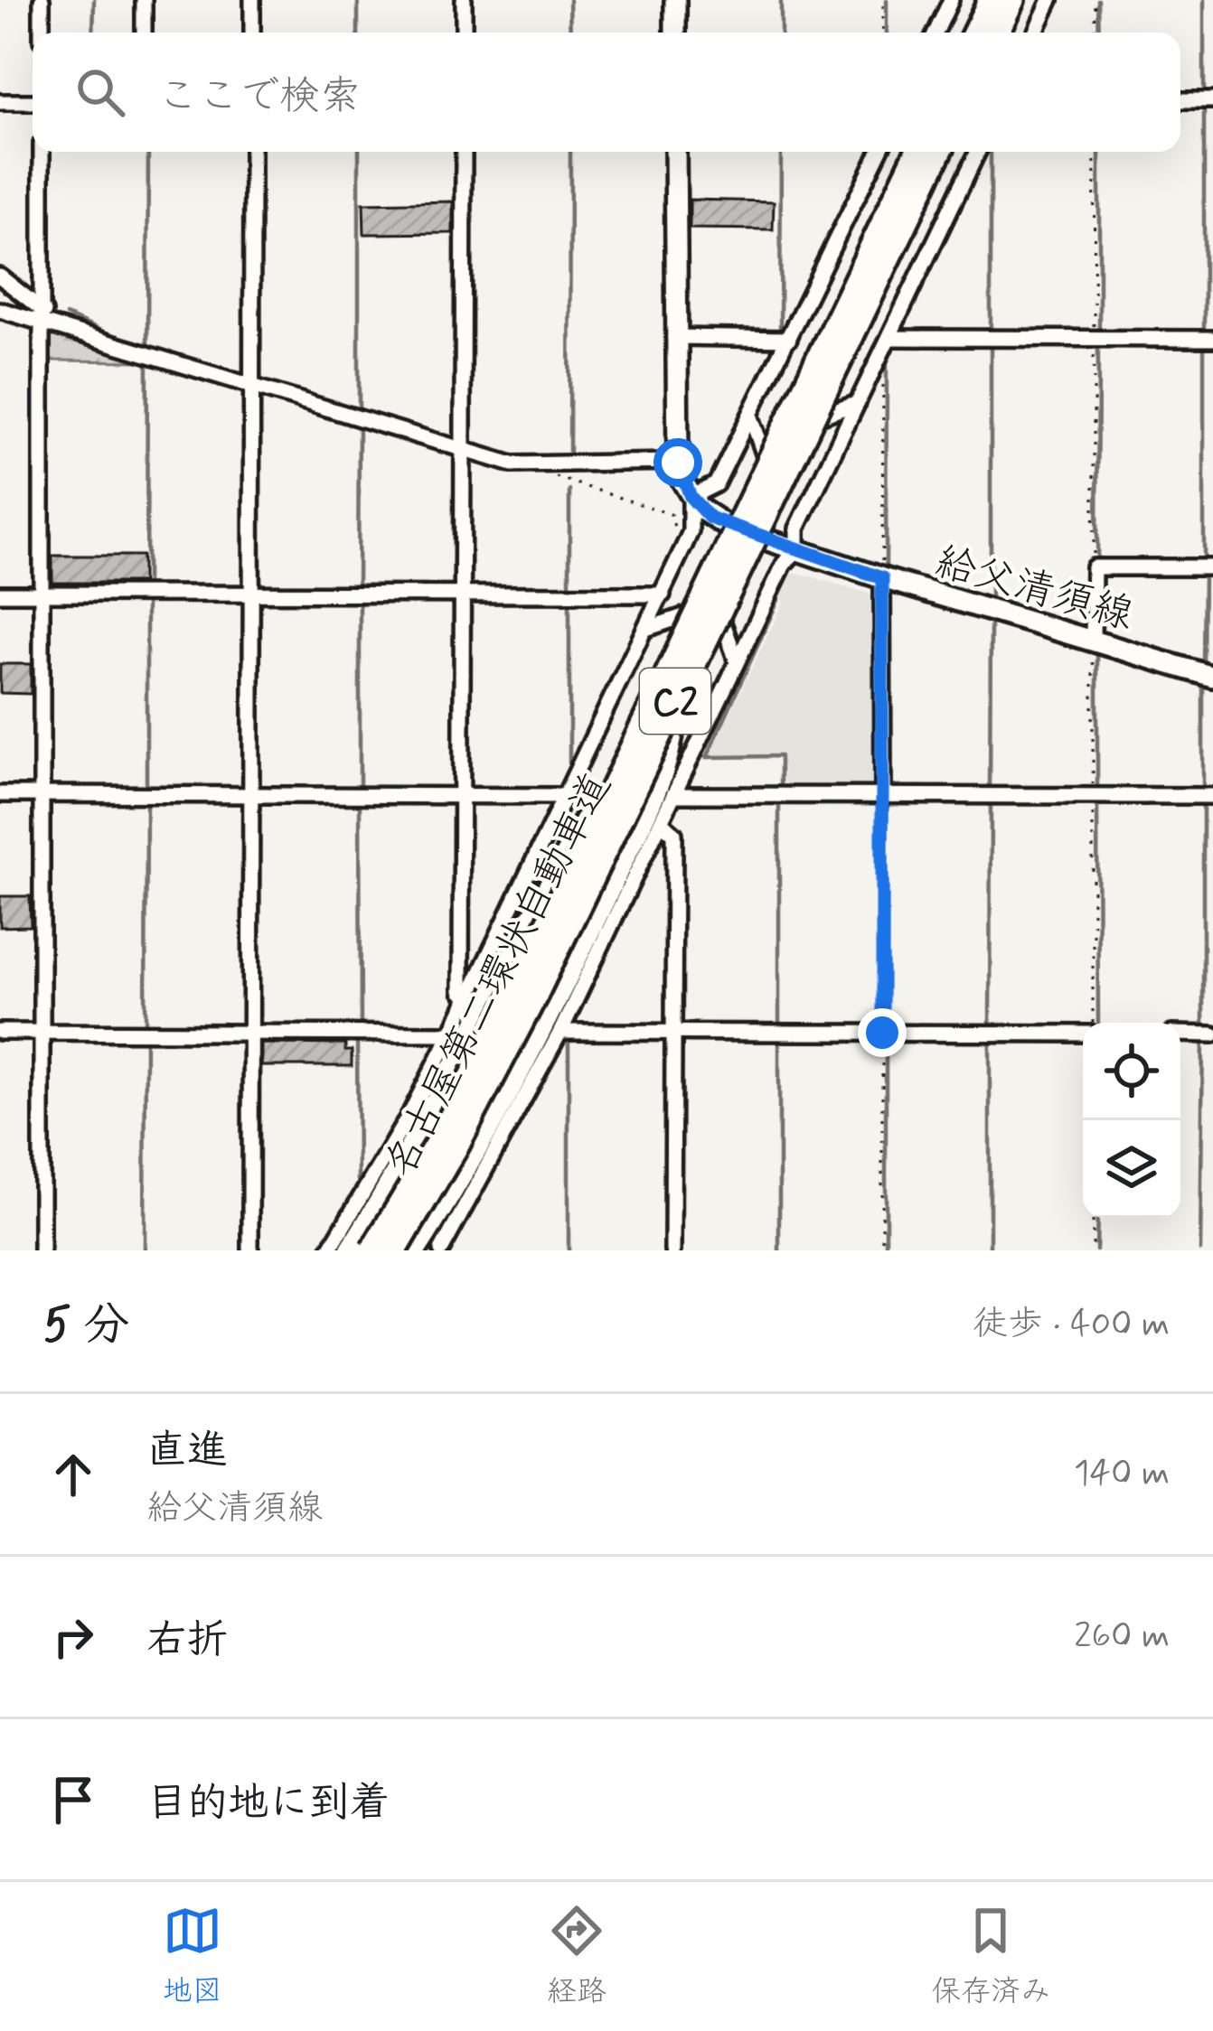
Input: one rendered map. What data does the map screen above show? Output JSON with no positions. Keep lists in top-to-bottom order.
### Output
{
  "streets": {
    "highway": ["C2", "名古屋第二環状自動車道"],
    "main road": ["給父清須線"]
  },
  "page": {
    "search": "ここで検索",
    "heading": ["5 分", "徒歩 · 400 m"],
    "list": [
      ["直進", "給父清須線", "140 m"],
      ["右折", "260 m"],
      "目的地に到着"
    ],
    "nav": ["地図", "経路", "保存済み"]
  }
}
